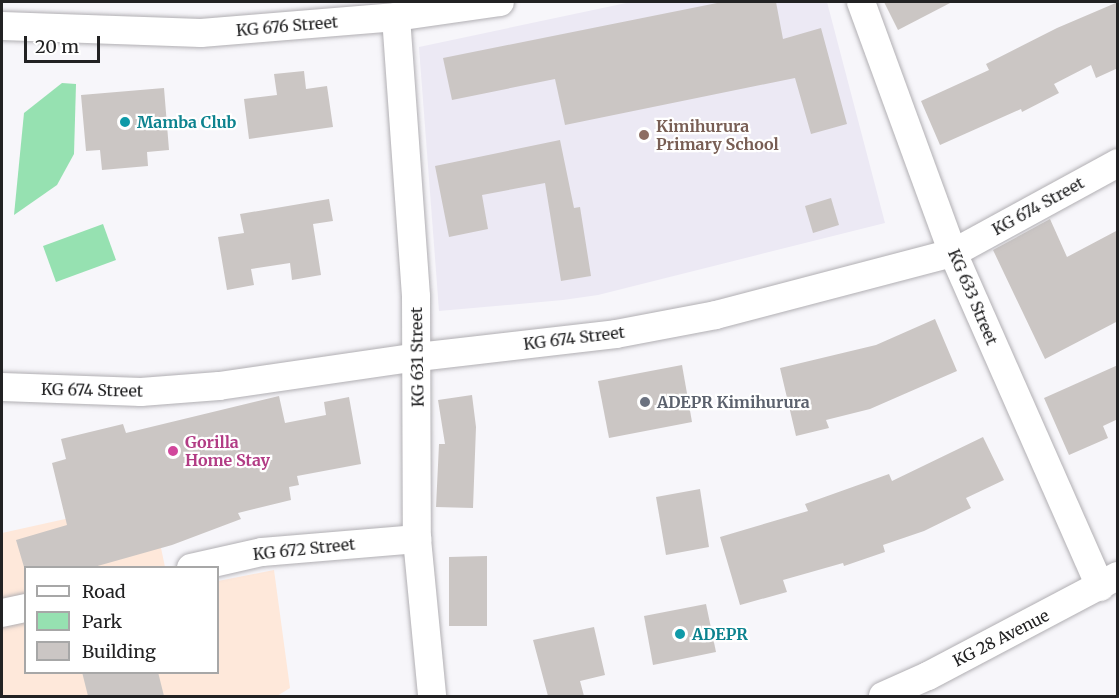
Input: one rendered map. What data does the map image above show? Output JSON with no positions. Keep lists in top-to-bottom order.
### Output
{
  "streets": {
    "street": [
      "KG 676 Street",
      "KG 674 Street",
      "KG 633 Street",
      "KG 631 Street",
      "KG 672 Street",
      "KG 28 Avenue"
    ]
  },
  "crossings": [
    ["KG 676 Street", "KG 631 Street"],
    ["KG 674 Street", "KG 633 Street"],
    ["KG 674 Street", "KG 631 Street"],
    ["KG 633 Street", "KG 28 Avenue"],
    ["KG 631 Street", "KG 672 Street"]
  ],
  "places": [
    "Mamba Club",
    "Kimihurura Primary School",
    "ADEPR Kimihurura",
    "Gorilla Home Stay",
    "ADEPR"
  ],
  "legend": ["Road", "Park", "Building"],
  "scale_bar": "20 m"
}
